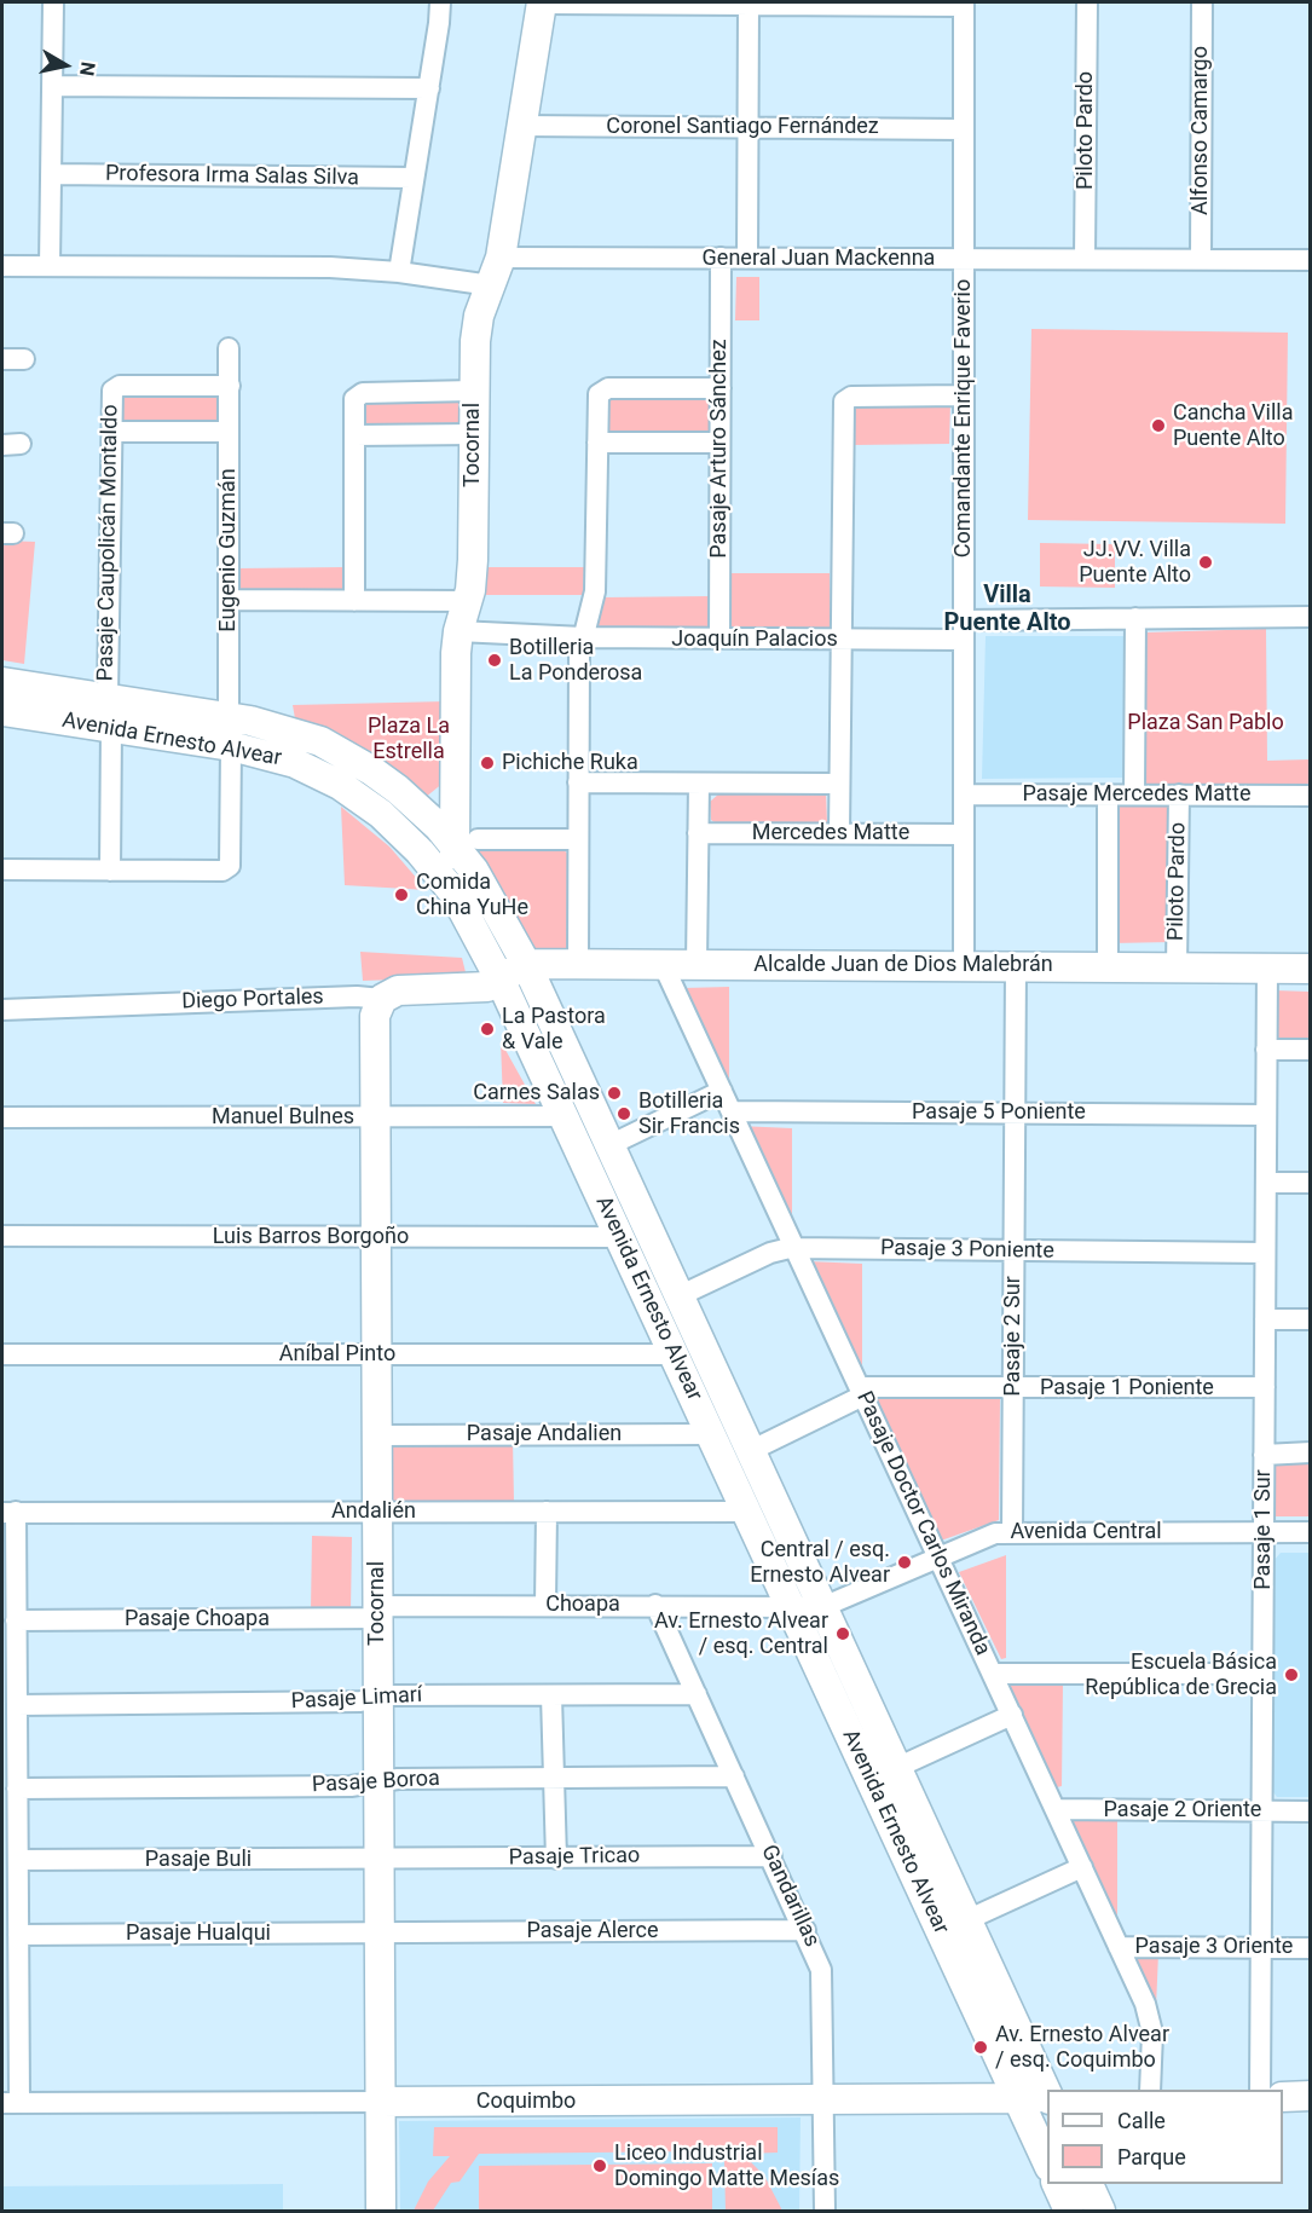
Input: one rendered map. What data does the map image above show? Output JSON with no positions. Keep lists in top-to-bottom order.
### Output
{
  "streets": {
    "main road": [
      "Tocornal",
      "Avenida Ernesto Alvear",
      "Alcalde Juan de Dios Malebrán",
      "Diego Portales",
      "Coquimbo"
    ],
    "street": [
      "Coronel Santiago Fernández",
      "Piloto Pardo",
      "Alfonso Camargo",
      "Profesora Irma Salas Silva",
      "General Juan Mackenna",
      "Comandante Enrique Faverio",
      "Pasaje Arturo Sánchez",
      "Pasaje Caupolicán Montaldo",
      "Eugenio Guzmán",
      "Joaquín Palacios",
      "Pasaje Mercedes Matte",
      "Mercedes Matte",
      "Pasaje 5 Poniente",
      "Manuel Bulnes",
      "Luis Barros Borgoño",
      "Pasaje 3 Poniente",
      "Pasaje 2 Sur",
      "Aníbal Pinto",
      "Pasaje 1 Poniente",
      "Pasaje Andalien",
      "Andalién",
      "Pasaje Doctor Carlos Miranda",
      "Pasaje 1 Sur",
      "Avenida Central",
      "Choapa",
      "Pasaje Choapa",
      "Pasaje Limarí",
      "Pasaje Boroa",
      "Pasaje 2 Oriente",
      "Pasaje Tricao",
      "Pasaje Buli",
      "Gandarillas",
      "Pasaje Alerce",
      "Pasaje Hualqui",
      "Pasaje 3 Oriente"
    ]
  },
  "crossings": [
    ["Coronel Santiago Fernández", "Comandante Enrique Faverio"],
    ["Coronel Santiago Fernández", "Tocornal"],
    ["Piloto Pardo", "General Juan Mackenna"],
    ["Piloto Pardo", "Pasaje Mercedes Matte"],
    ["Piloto Pardo", "Alcalde Juan de Dios Malebrán"],
    ["Alfonso Camargo", "General Juan Mackenna"],
    ["General Juan Mackenna", "Comandante Enrique Faverio"],
    ["General Juan Mackenna", "Tocornal"],
    ["General Juan Mackenna", "Pasaje Arturo Sánchez"],
    ["Comandante Enrique Faverio", "Joaquín Palacios"],
    ["Comandante Enrique Faverio", "Pasaje Mercedes Matte"],
    ["Comandante Enrique Faverio", "Mercedes Matte"],
    ["Comandante Enrique Faverio", "Alcalde Juan de Dios Malebrán"],
    ["Tocornal", "Joaquín Palacios"],
    ["Tocornal", "Avenida Ernesto Alvear"],
    ["Tocornal", "Diego Portales"],
    ["Tocornal", "Manuel Bulnes"],
    ["Tocornal", "Luis Barros Borgoño"],
    ["Tocornal", "Aníbal Pinto"],
    ["Tocornal", "Pasaje Andalien"],
    ["Tocornal", "Andalién"],
    ["Tocornal", "Choapa"],
    ["Tocornal", "Pasaje Choapa"],
    ["Tocornal", "Pasaje Limarí"],
    ["Tocornal", "Pasaje Boroa"],
    ["Tocornal", "Pasaje Tricao"],
    ["Tocornal", "Pasaje Buli"],
    ["Tocornal", "Pasaje Alerce"],
    ["Tocornal", "Pasaje Hualqui"],
    ["Tocornal", "Coquimbo"],
    ["Pasaje Arturo Sánchez", "Joaquín Palacios"],
    ["Pasaje Caupolicán Montaldo", "Eugenio Guzmán"],
    ["Pasaje Caupolicán Montaldo", "Avenida Ernesto Alvear"],
    ["Eugenio Guzmán", "Avenida Ernesto Alvear"],
    ["Avenida Ernesto Alvear", "Alcalde Juan de Dios Malebrán"],
    ["Avenida Ernesto Alvear", "Diego Portales"],
    ["Avenida Ernesto Alvear", "Manuel Bulnes"],
    ["Avenida Ernesto Alvear", "Luis Barros Borgoño"],
    ["Avenida Ernesto Alvear", "Pasaje 3 Poniente"],
    ["Avenida Ernesto Alvear", "Aníbal Pinto"],
    ["Avenida Ernesto Alvear", "Pasaje 1 Poniente"],
    ["Avenida Ernesto Alvear", "Pasaje Andalien"],
    ["Avenida Ernesto Alvear", "Andalién"],
    ["Avenida Ernesto Alvear", "Avenida Central"],
    ["Avenida Ernesto Alvear", "Choapa"],
    ["Avenida Ernesto Alvear", "Coquimbo"],
    ["Alcalde Juan de Dios Malebrán", "Pasaje 2 Sur"],
    ["Alcalde Juan de Dios Malebrán", "Pasaje Doctor Carlos Miranda"],
    ["Alcalde Juan de Dios Malebrán", "Pasaje 1 Sur"],
    ["Pasaje 5 Poniente", "Pasaje 2 Sur"],
    ["Pasaje 5 Poniente", "Pasaje Doctor Carlos Miranda"],
    ["Pasaje 5 Poniente", "Pasaje 1 Sur"],
    ["Pasaje 3 Poniente", "Pasaje 2 Sur"],
    ["Pasaje 3 Poniente", "Pasaje Doctor Carlos Miranda"],
    ["Pasaje 3 Poniente", "Pasaje 1 Sur"],
    ["Pasaje 2 Sur", "Pasaje 1 Poniente"],
    ["Pasaje 2 Sur", "Avenida Central"],
    ["Pasaje 1 Poniente", "Pasaje Doctor Carlos Miranda"],
    ["Pasaje 1 Poniente", "Pasaje 1 Sur"],
    ["Pasaje Doctor Carlos Miranda", "Avenida Central"],
    ["Pasaje Doctor Carlos Miranda", "Pasaje 2 Oriente"],
    ["Pasaje Doctor Carlos Miranda", "Pasaje 3 Oriente"],
    ["Pasaje 1 Sur", "Avenida Central"],
    ["Pasaje 1 Sur", "Pasaje 2 Oriente"],
    ["Pasaje 1 Sur", "Pasaje 3 Oriente"],
    ["Avenida Central", "Choapa"],
    ["Choapa", "Pasaje Choapa"],
    ["Choapa", "Gandarillas"],
    ["Pasaje Limarí", "Gandarillas"],
    ["Pasaje Boroa", "Gandarillas"],
    ["Pasaje Tricao", "Pasaje Buli"],
    ["Pasaje Tricao", "Gandarillas"],
    ["Gandarillas", "Pasaje Alerce"],
    ["Gandarillas", "Coquimbo"],
    ["Pasaje Alerce", "Pasaje Hualqui"]
  ],
  "districts": ["Villa Puente Alto"],
  "parks": ["Plaza San Pablo", "Plaza La Estrella"],
  "places": [
    "Cancha Villa Puente Alto",
    "JJ.VV. Villa Puente Alto",
    "Botilleria La Ponderosa",
    "Pichiche Ruka",
    "Comida China YuHe",
    "La Pastora & Vale",
    "Carnes Salas",
    "Botilleria Sir Francis",
    "Central / esq. Ernesto Alvear",
    "Av. Ernesto Alvear / esq. Central",
    "Escuela Básica República de Grecia",
    "Av. Ernesto Alvear / esq. Coquimbo",
    "Liceo Industrial Domingo Matte Mesías"
  ],
  "legend": ["Calle", "Parque"],
  "north": "right"
}
